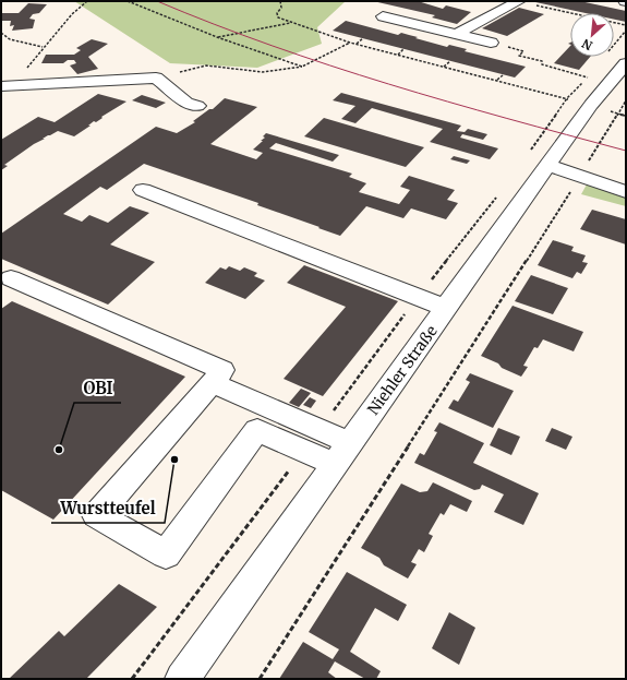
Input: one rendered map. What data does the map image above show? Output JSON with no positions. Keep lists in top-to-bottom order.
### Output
{
  "streets": {
    "street": ["Niehler Straße"]
  },
  "places": ["OBI", "Wurstteufel"],
  "north": "bottom left"
}
